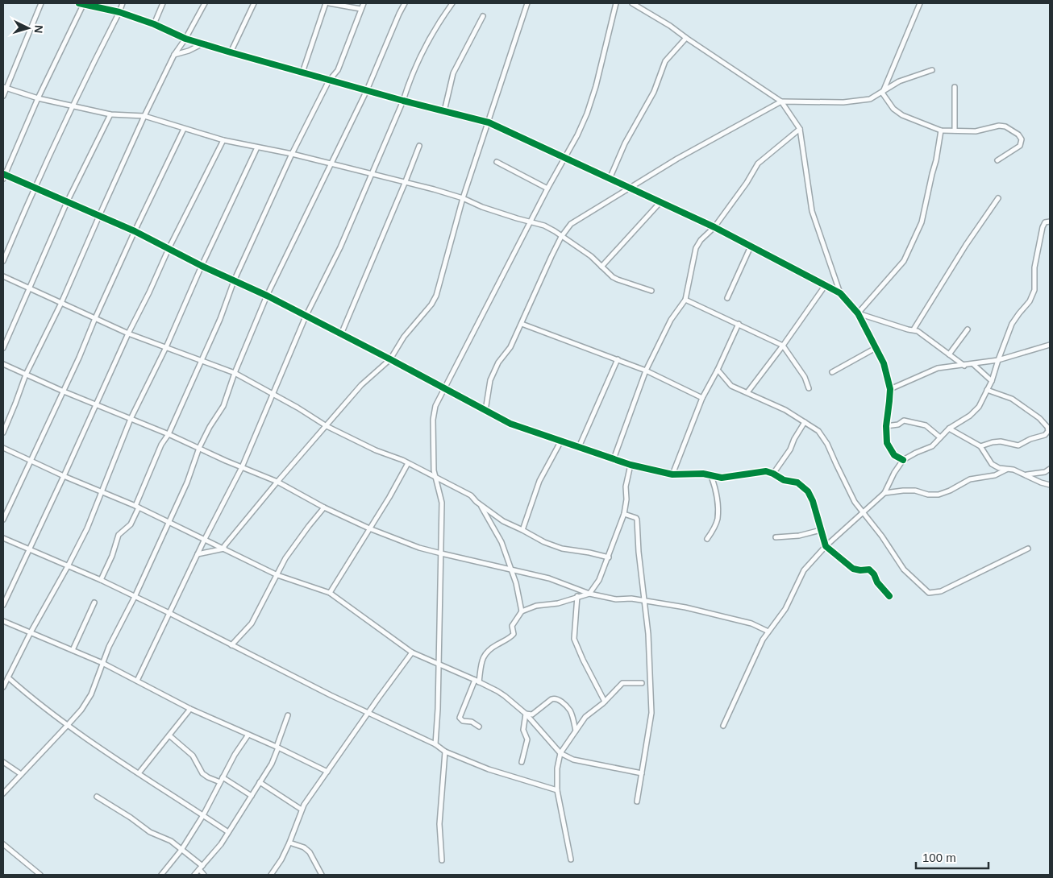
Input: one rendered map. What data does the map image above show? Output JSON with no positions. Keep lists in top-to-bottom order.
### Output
{
  "scale_bar": "100 m",
  "north": "right"
}
